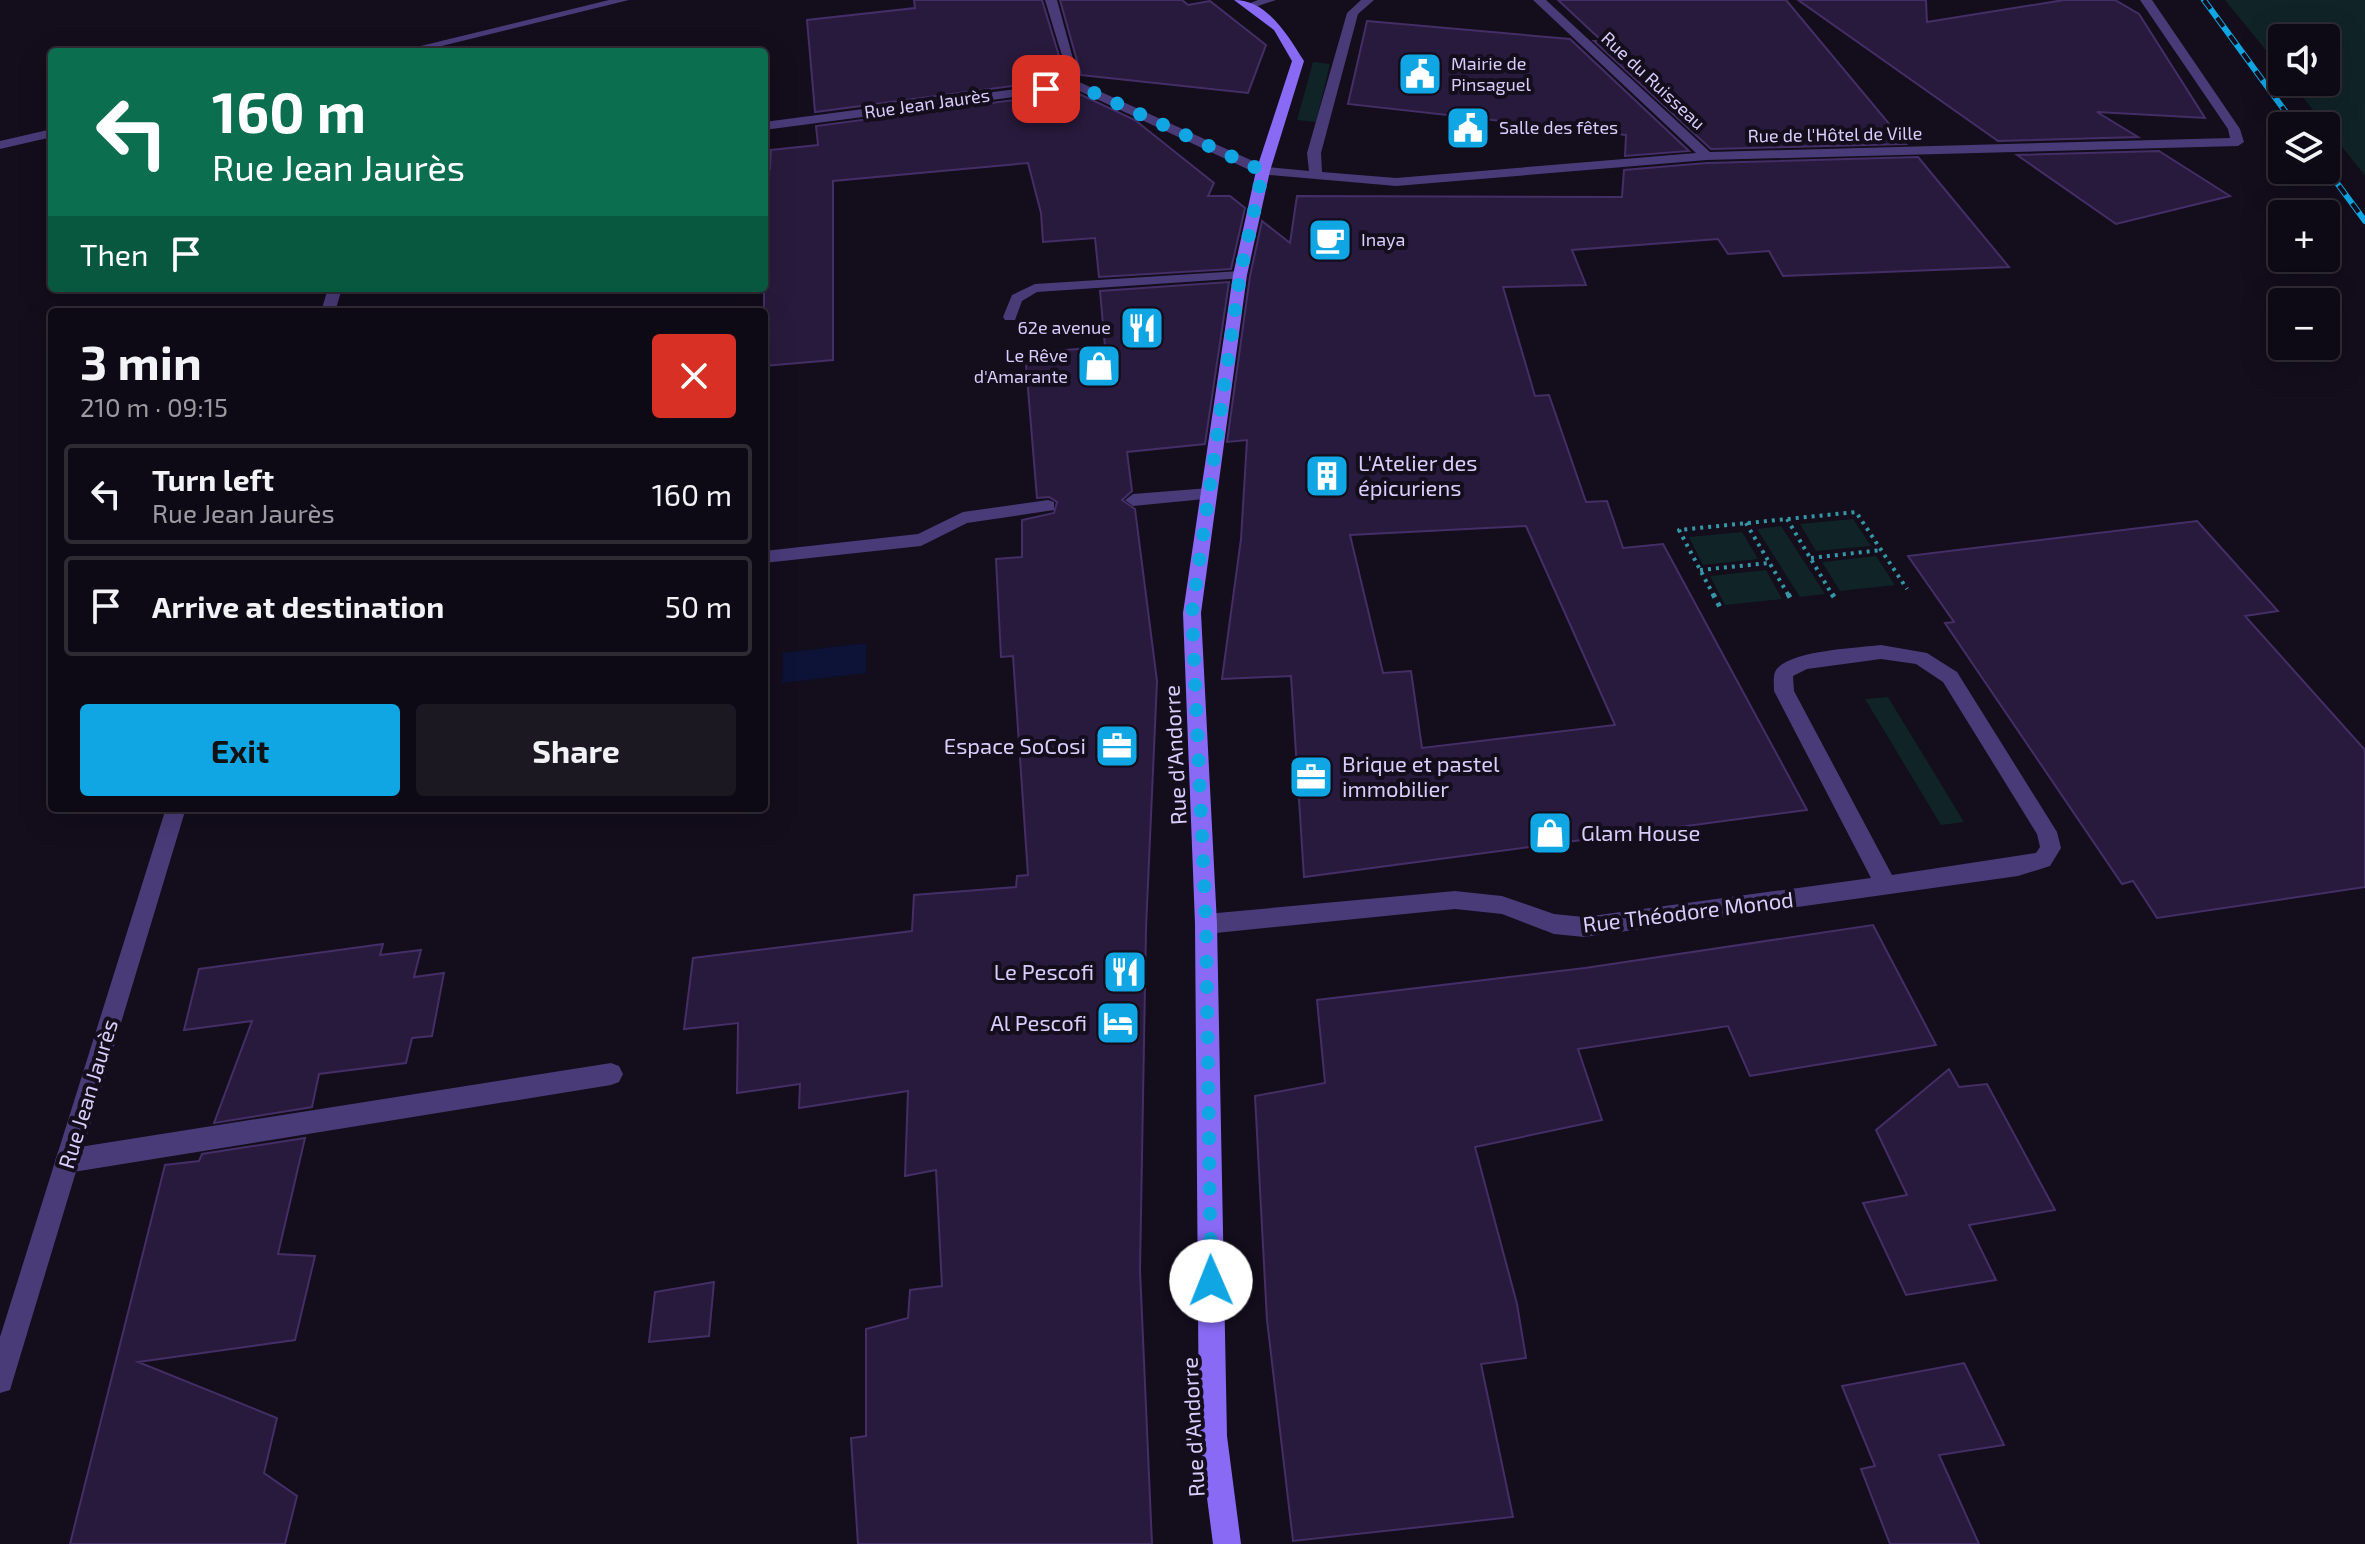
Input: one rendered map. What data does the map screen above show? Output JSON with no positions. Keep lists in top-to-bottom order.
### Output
{
  "streets": {
    "main road": ["Rue d'Andorre"],
    "street": [
      "Rue du Ruisseau",
      "Rue Jean Jaurès",
      "Rue de l'Hôtel de Ville",
      "Rue Théodore Monod"
    ]
  },
  "crossings": [
    ["Rue du Ruisseau", "Rue de l'Hôtel de Ville"],
    ["Rue de l'Hôtel de Ville", "Rue d'Andorre"],
    ["Rue d'Andorre", "Rue Théodore Monod"]
  ],
  "places": {
    "public building": ["Mairie de Pinsaguel", "Salle des fêtes"],
    "cafe": ["Inaya"],
    "restaurant": ["62e avenue", "Le Pescofi"],
    "shop": ["Le Rêve d'Amarante", "Glam House"],
    "building": ["L'Atelier des épicuriens"],
    "office": ["Espace SoCosi", "Brique et pastel immobilier"],
    "hotel": ["Al Pescofi"]
  },
  "page": {
    "map_buttons": ["+", "−"],
    "turn": ["160 m", "Rue Jean Jaurès"],
    "then": "Then",
    "heading": ["3 min", "210 m · 09:15"],
    "list": [
      {
        "name": "Turn left",
        "note": "Rue Jean Jaurès",
        "value": "160 m"
      },
      {
        "name": "Arrive at destination",
        "value": "50 m"
      }
    ],
    "buttons": ["Exit", "Share"]
  }
}
